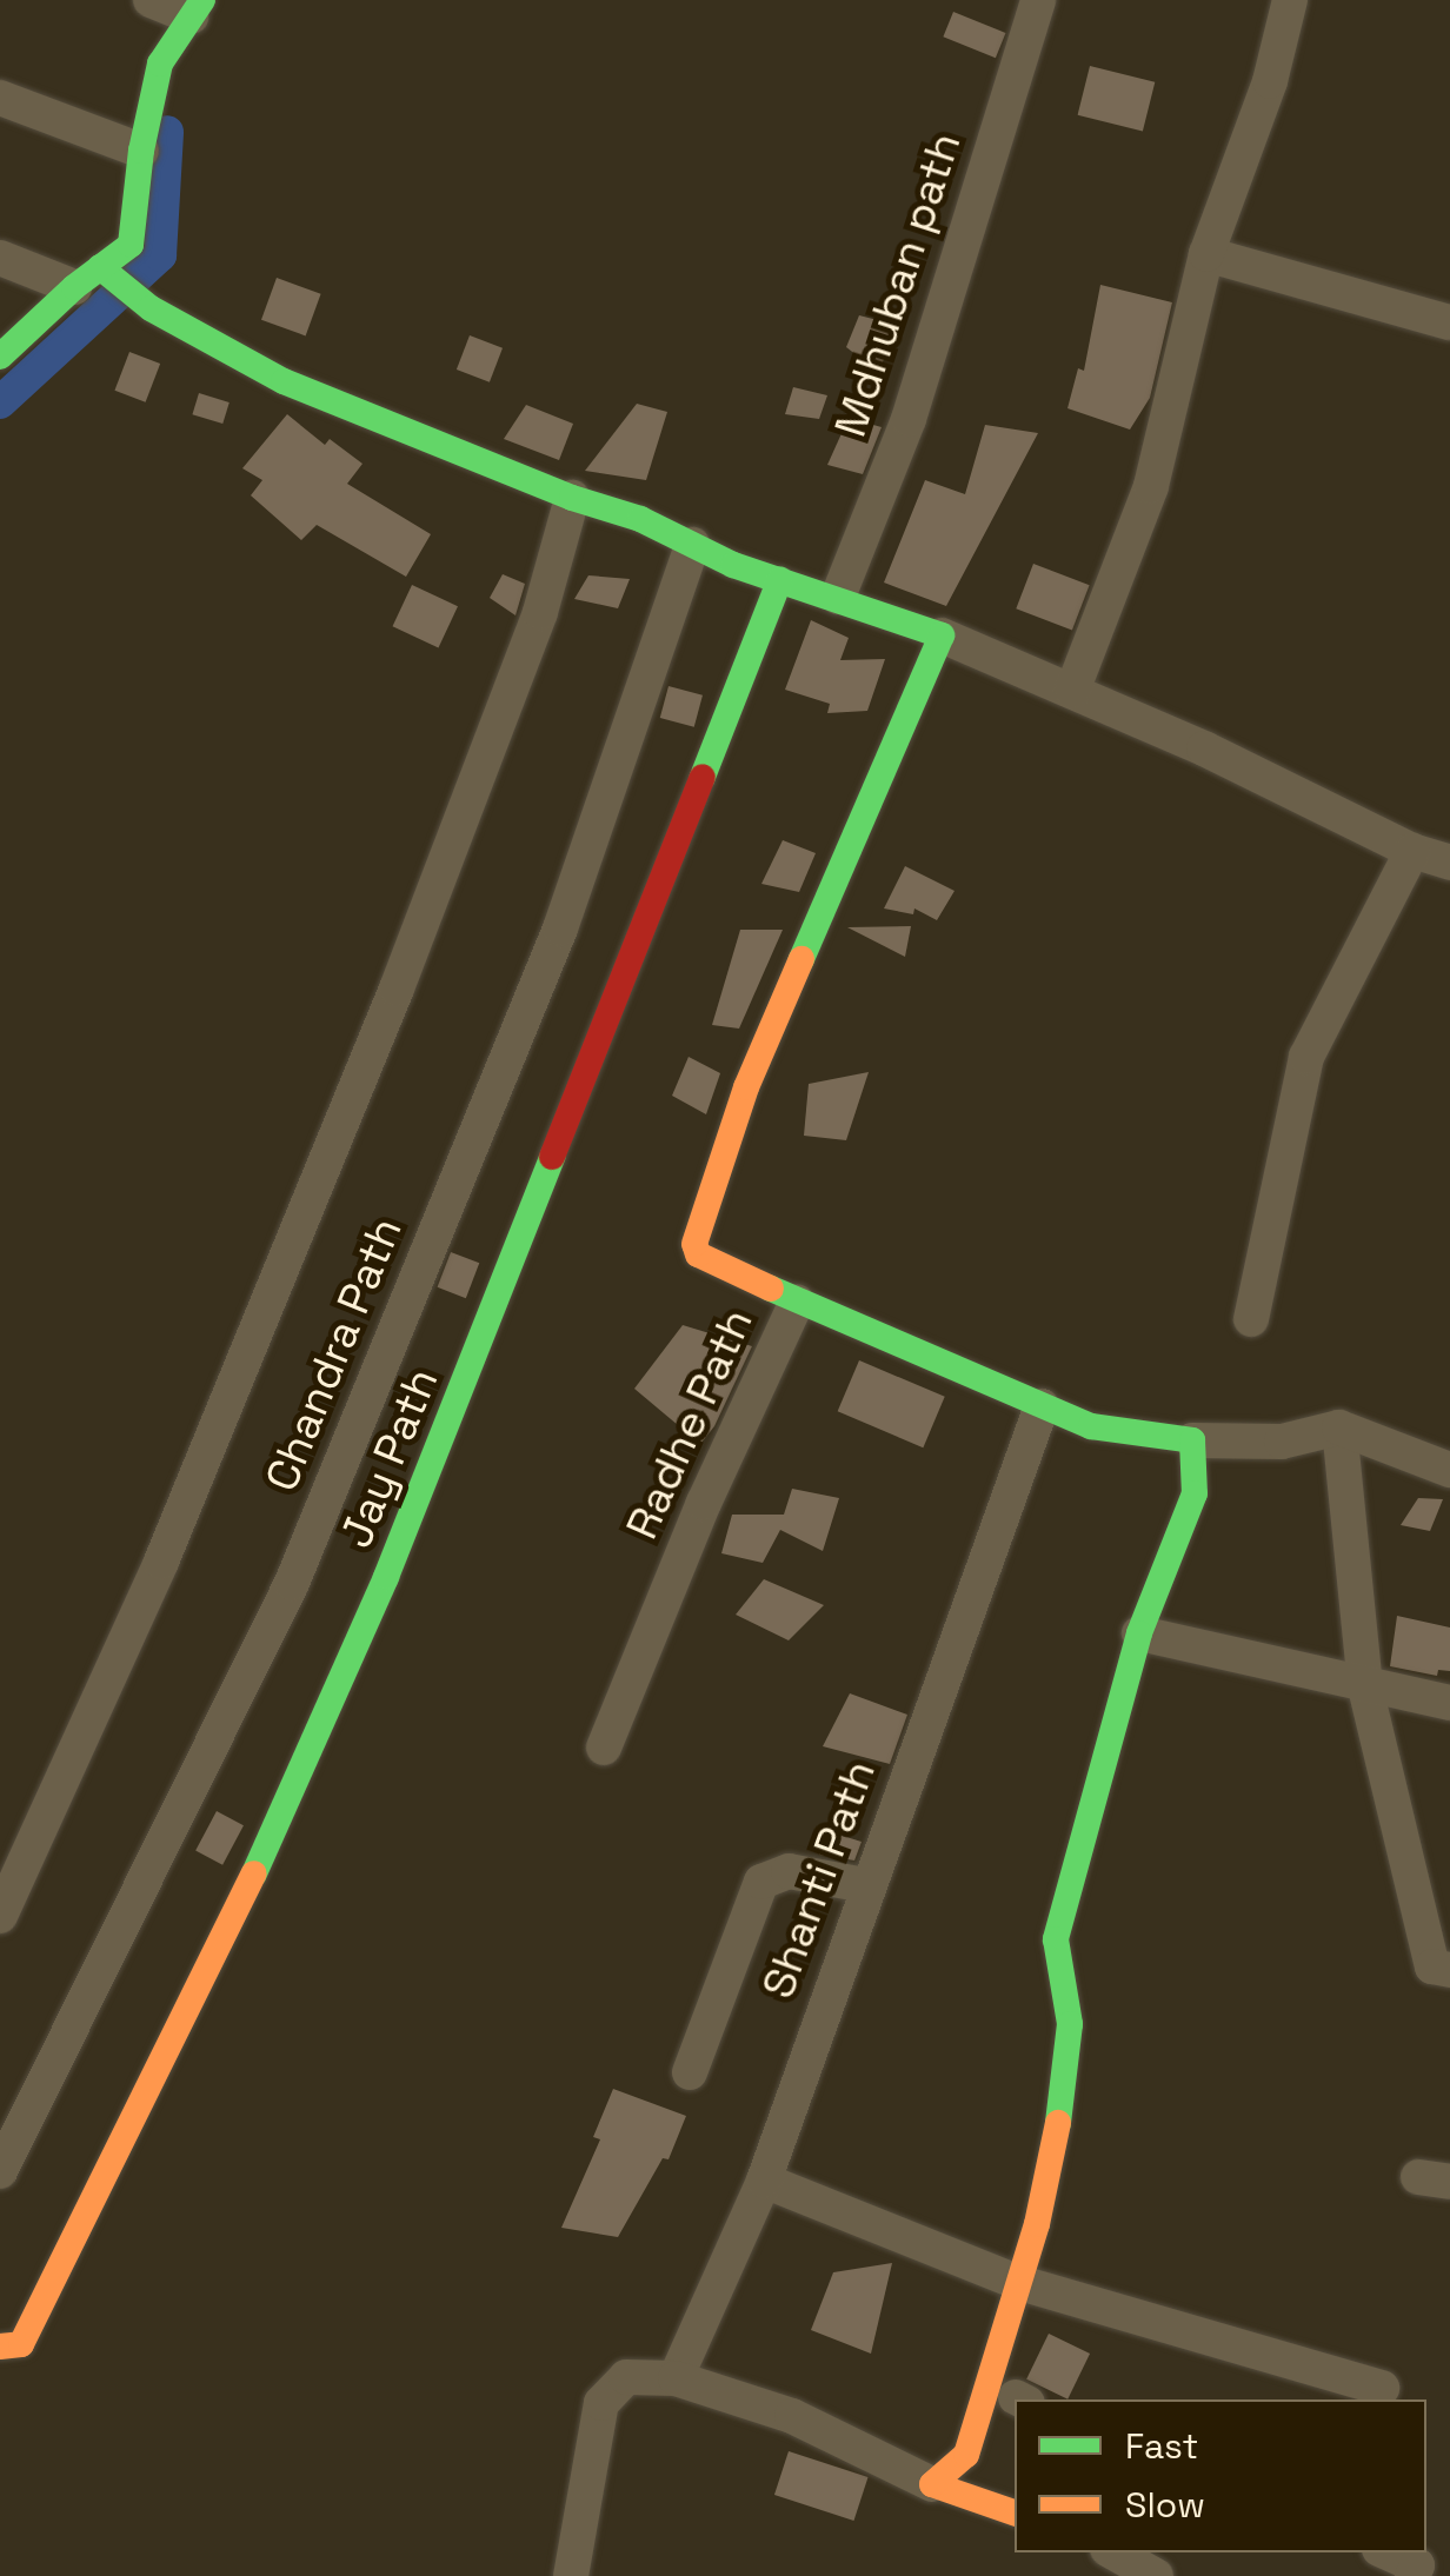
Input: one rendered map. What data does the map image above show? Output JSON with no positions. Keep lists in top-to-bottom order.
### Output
{
  "streets": {
    "street": [
      "Mdhuban path",
      "Chandra Path",
      "Radhe Path",
      "Jay Path",
      "Shanti Path"
    ]
  },
  "legend": ["Fast", "Slow"]
}
